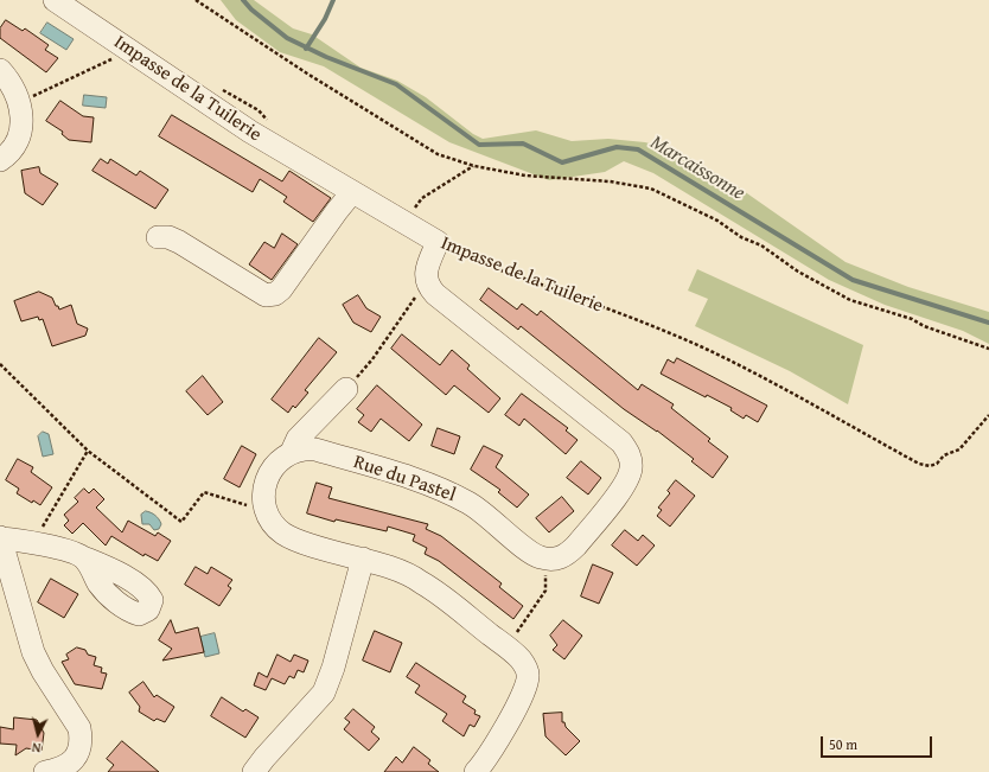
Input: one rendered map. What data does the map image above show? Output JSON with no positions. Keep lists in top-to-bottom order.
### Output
{
  "streets": {
    "street": ["Impasse de la Tuilerie", "Rue du Pastel"]
  },
  "water": ["Marcaissonne"],
  "scale_bar": "50 m",
  "north": "bottom"
}
